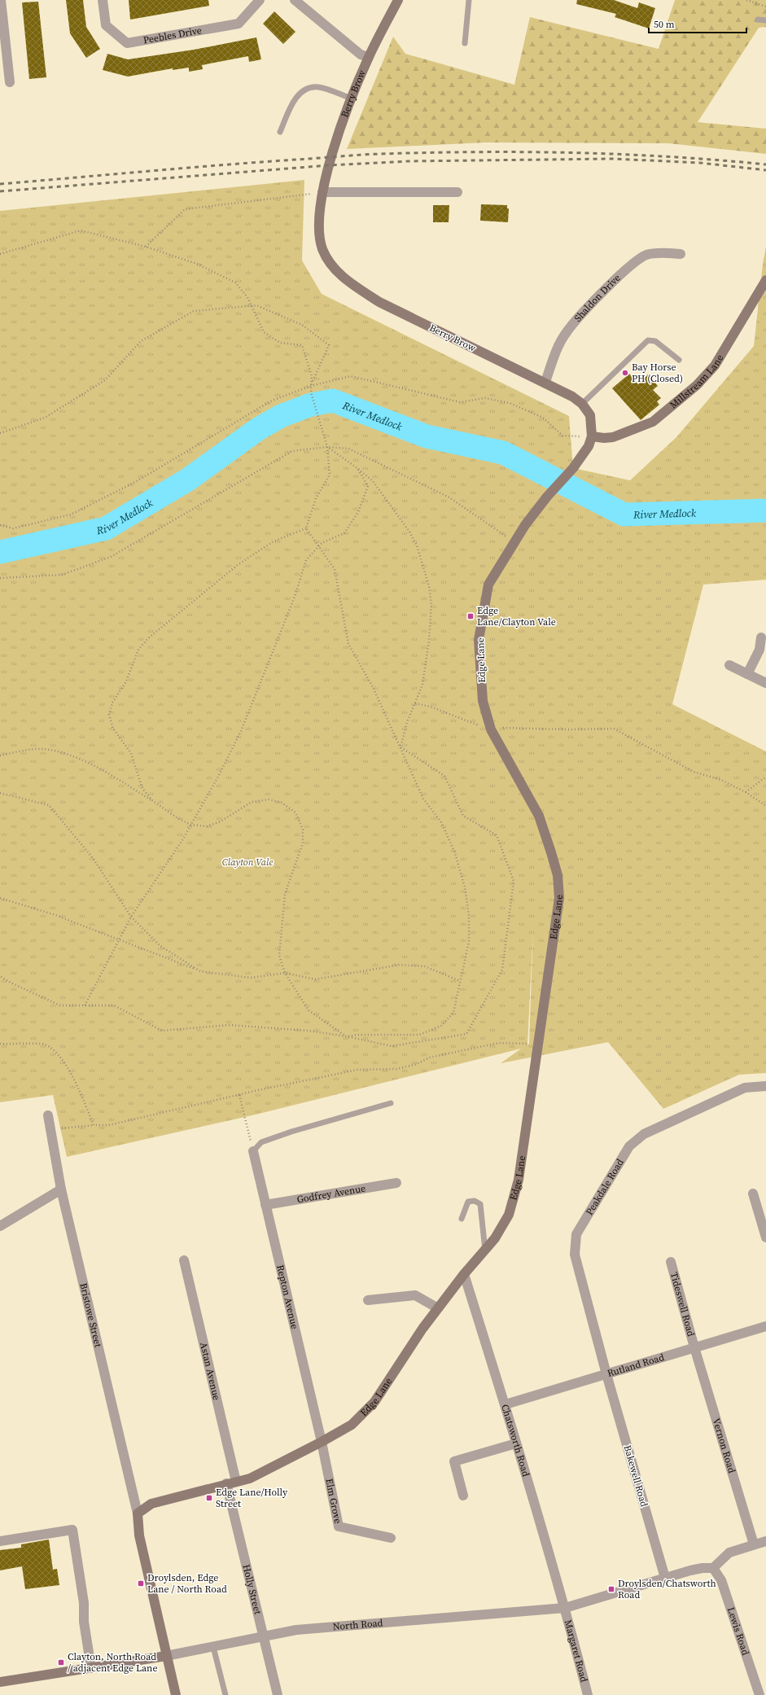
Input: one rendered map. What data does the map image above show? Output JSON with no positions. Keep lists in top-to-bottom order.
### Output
{
  "streets": {
    "street": [
      "Peebles Drive",
      "Berry Brow",
      "Shaldon Drive",
      "Millstream Lane",
      "Edge Lane",
      "Peakdale Road",
      "Godfrey Avenue",
      "Repton Avenue",
      "Tideswell Road",
      "Bristowe Street",
      "Rutland Road",
      "Astan Avenue",
      "Chatsworth Road",
      "Vernon Road",
      "Bakewell Road",
      "Elm Grove",
      "Holly Street",
      "North Road",
      "Lewis Road",
      "Margaret Road"
    ]
  },
  "crossings": [
    ["Berry Brow", "Shaldon Drive"],
    ["Berry Brow", "Millstream Lane"],
    ["Berry Brow", "Edge Lane"],
    ["Millstream Lane", "Edge Lane"],
    ["Edge Lane", "Repton Avenue"],
    ["Edge Lane", "Bristowe Street"],
    ["Edge Lane", "Astan Avenue"],
    ["Edge Lane", "Chatsworth Road"],
    ["Edge Lane", "Elm Grove"],
    ["Edge Lane", "Holly Street"],
    ["Peakdale Road", "Rutland Road"],
    ["Peakdale Road", "Bakewell Road"],
    ["Godfrey Avenue", "Repton Avenue"],
    ["Repton Avenue", "Elm Grove"],
    ["Tideswell Road", "Rutland Road"],
    ["Tideswell Road", "Vernon Road"],
    ["Rutland Road", "Chatsworth Road"],
    ["Rutland Road", "Vernon Road"],
    ["Rutland Road", "Bakewell Road"],
    ["Astan Avenue", "Holly Street"],
    ["Chatsworth Road", "North Road"],
    ["Chatsworth Road", "Margaret Road"],
    ["Bakewell Road", "North Road"],
    ["Holly Street", "North Road"],
    ["North Road", "Lewis Road"],
    ["North Road", "Margaret Road"]
  ],
  "water": ["River Medlock"],
  "parks": ["Clayton Vale"],
  "places": {
    "other": ["Bay Horse PH (Closed)"],
    "transit": [
      "Edge Lane/Clayton Vale",
      "Edge Lane/Holly Street",
      "Droylsden, Edge Lane / North Road",
      "Droylsden/Chatsworth Road",
      "Clayton, North Road / adjacent Edge Lane"
    ]
  },
  "scale_bar": "50 m"
}
